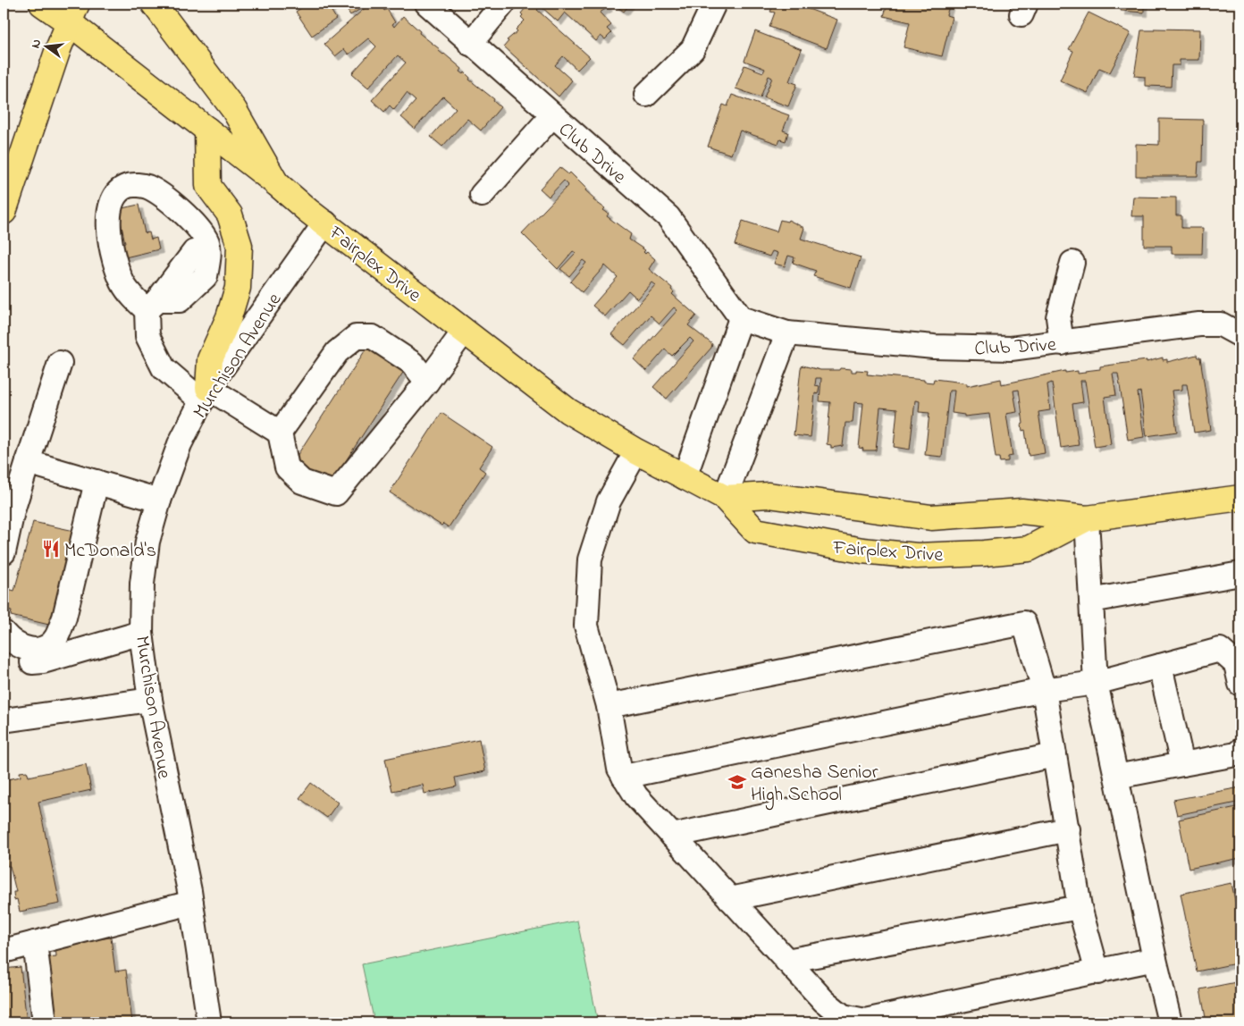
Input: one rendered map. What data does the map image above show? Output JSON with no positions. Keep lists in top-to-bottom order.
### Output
{
  "streets": {
    "main road": ["Fairplex Drive"],
    "street": ["Club Drive", "Murchison Avenue"]
  },
  "crossings": [
    ["Fairplex Drive", "Murchison Avenue"]
  ],
  "places": {
    "restaurant": ["McDonald's"],
    "school or university": ["Ganesha Senior High School"]
  },
  "north": "left"
}
